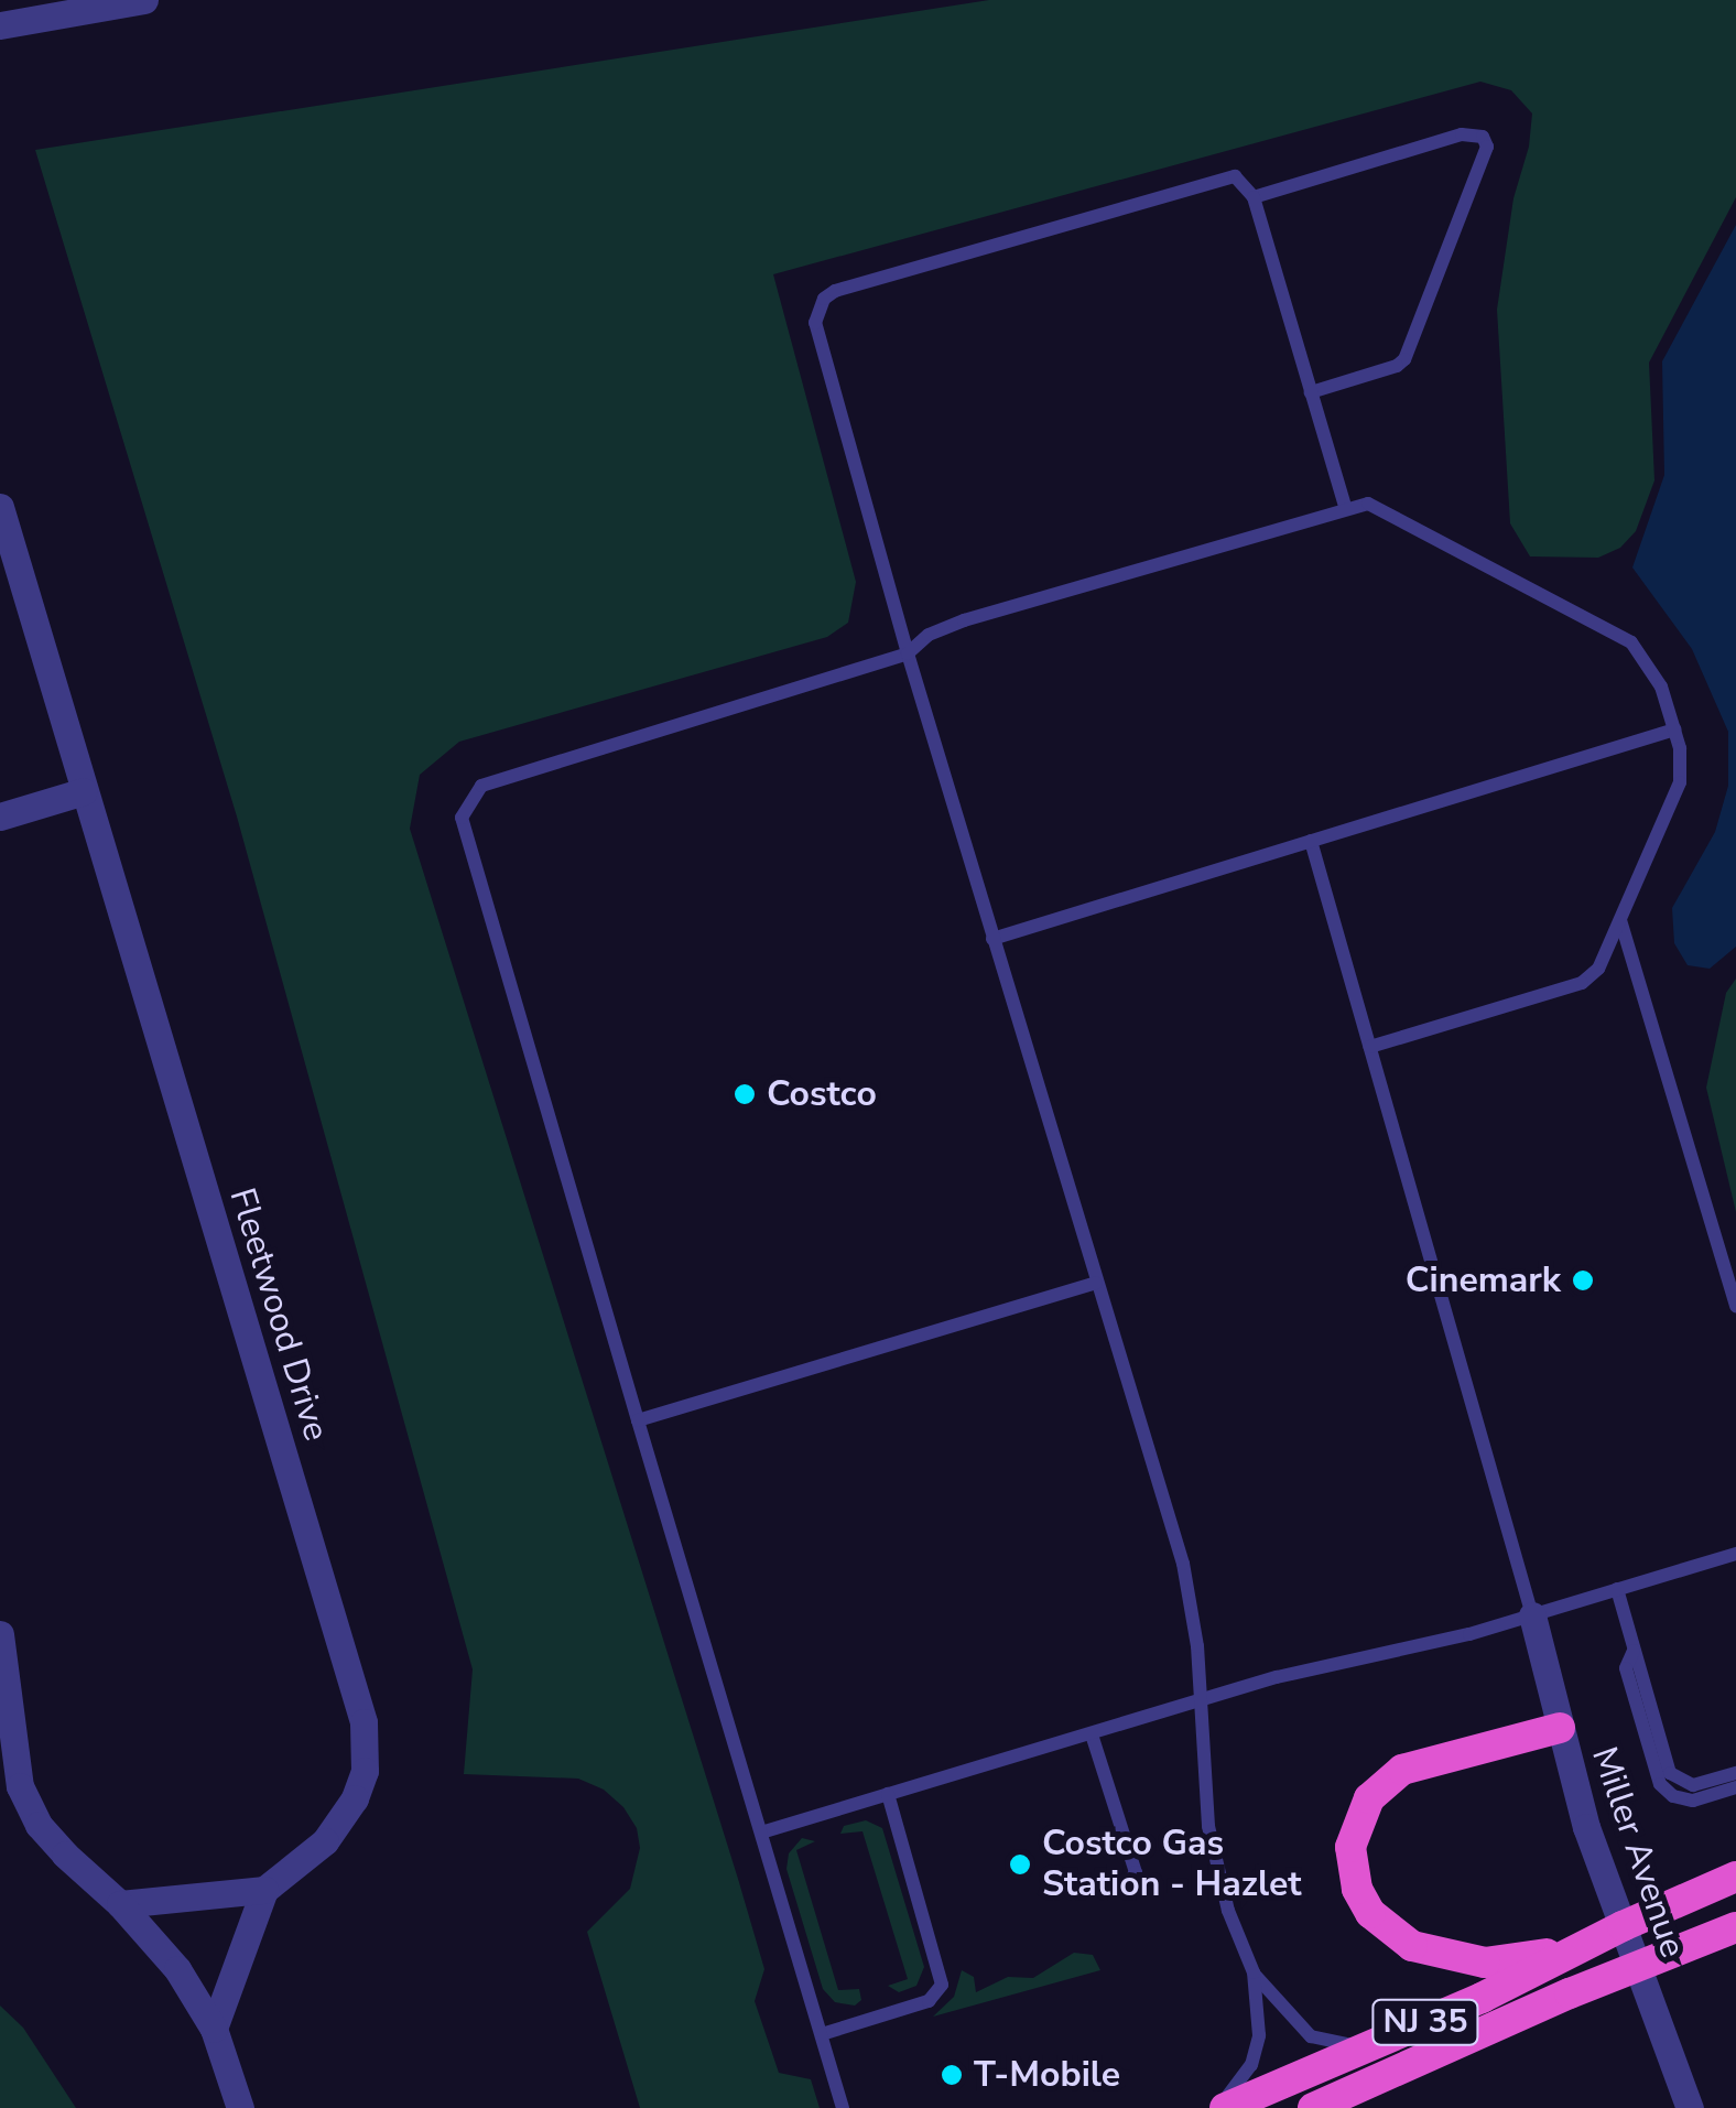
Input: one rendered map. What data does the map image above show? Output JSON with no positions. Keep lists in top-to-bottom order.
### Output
{
  "streets": {
    "highway": ["NJ 35"],
    "street": ["Fleetwood Drive", "Miller Avenue"]
  },
  "crossings": [
    ["Miller Avenue", "NJ 35"]
  ],
  "places": [
    "Costco",
    "Cinemark",
    "Costco Gas Station - Hazlet",
    "T-Mobile"
  ]
}
